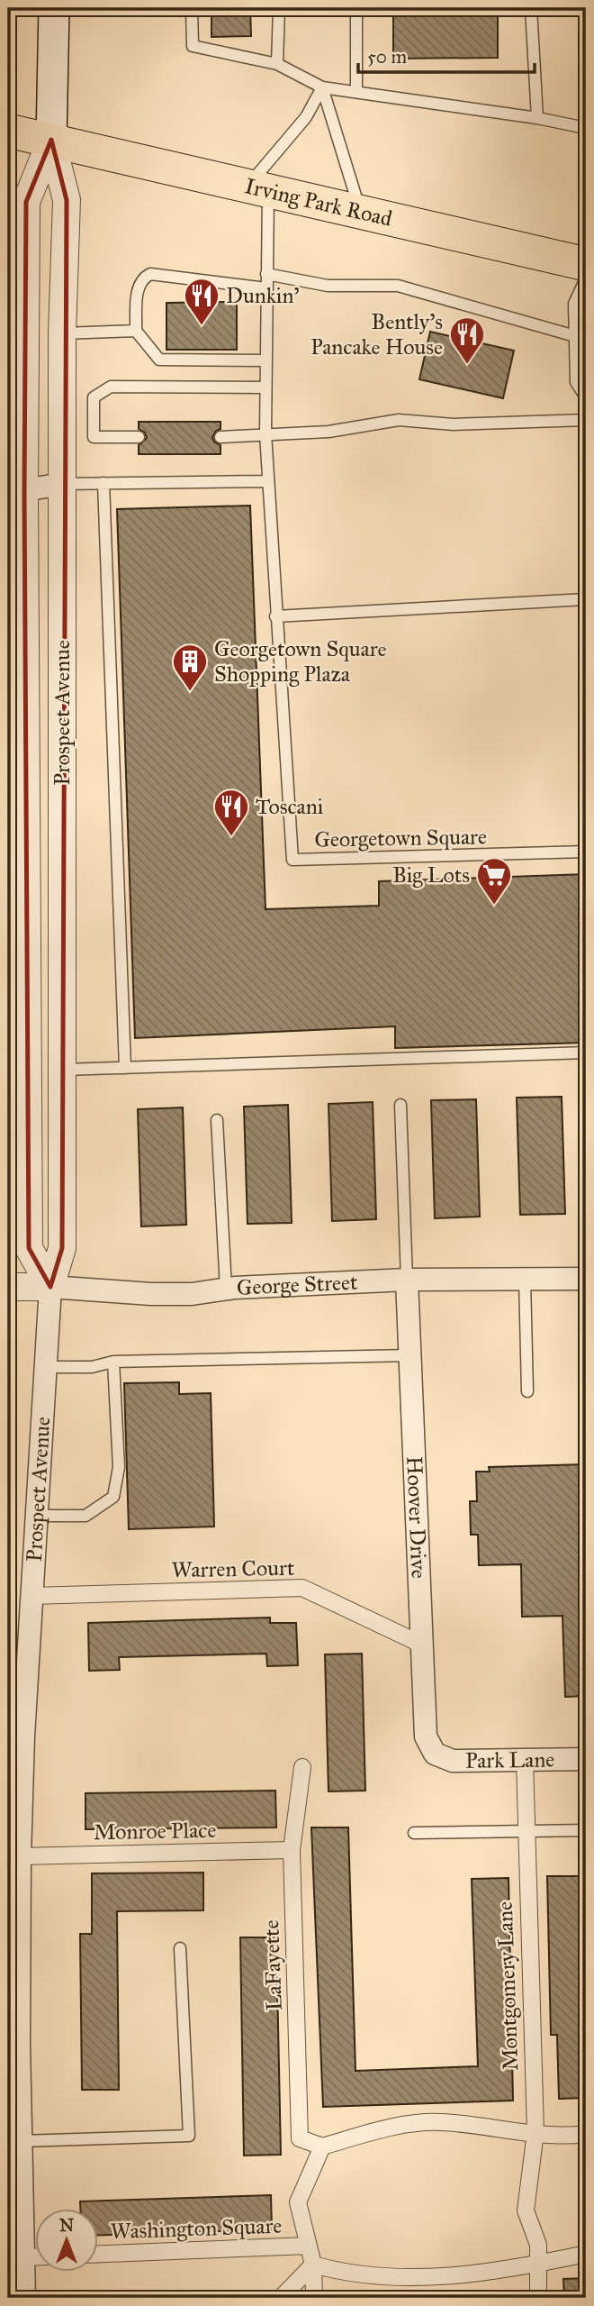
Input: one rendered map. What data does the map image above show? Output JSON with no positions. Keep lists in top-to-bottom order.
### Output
{
  "streets": {
    "main road": ["Irving Park Road", "Prospect Avenue"],
    "street": [
      "George Street",
      "Hoover Drive",
      "Warren Court",
      "Park Lane",
      "Monroe Place",
      "LaFayette",
      "Montgomery Lane",
      "Washington Square"
    ],
    "lane": ["Georgetown Square"]
  },
  "crossings": [
    ["Irving Park Road", "Prospect Avenue"],
    ["Irving Park Road", "Georgetown Square"],
    ["Prospect Avenue", "George Street"],
    ["Prospect Avenue", "Warren Court"],
    ["Prospect Avenue", "Monroe Place"],
    ["George Street", "Hoover Drive"],
    ["Hoover Drive", "Warren Court"],
    ["Hoover Drive", "Park Lane"],
    ["Park Lane", "Montgomery Lane"],
    ["Monroe Place", "LaFayette"],
    ["LaFayette", "Washington Square"]
  ],
  "places": {
    "restaurant": ["Dunkin'", "Bently's Pancake House", "Toscani"],
    "building": ["Georgetown Square Shopping Plaza"],
    "supermarket": ["Big Lots"]
  },
  "scale_bar": "50 m",
  "north": "top"
}
